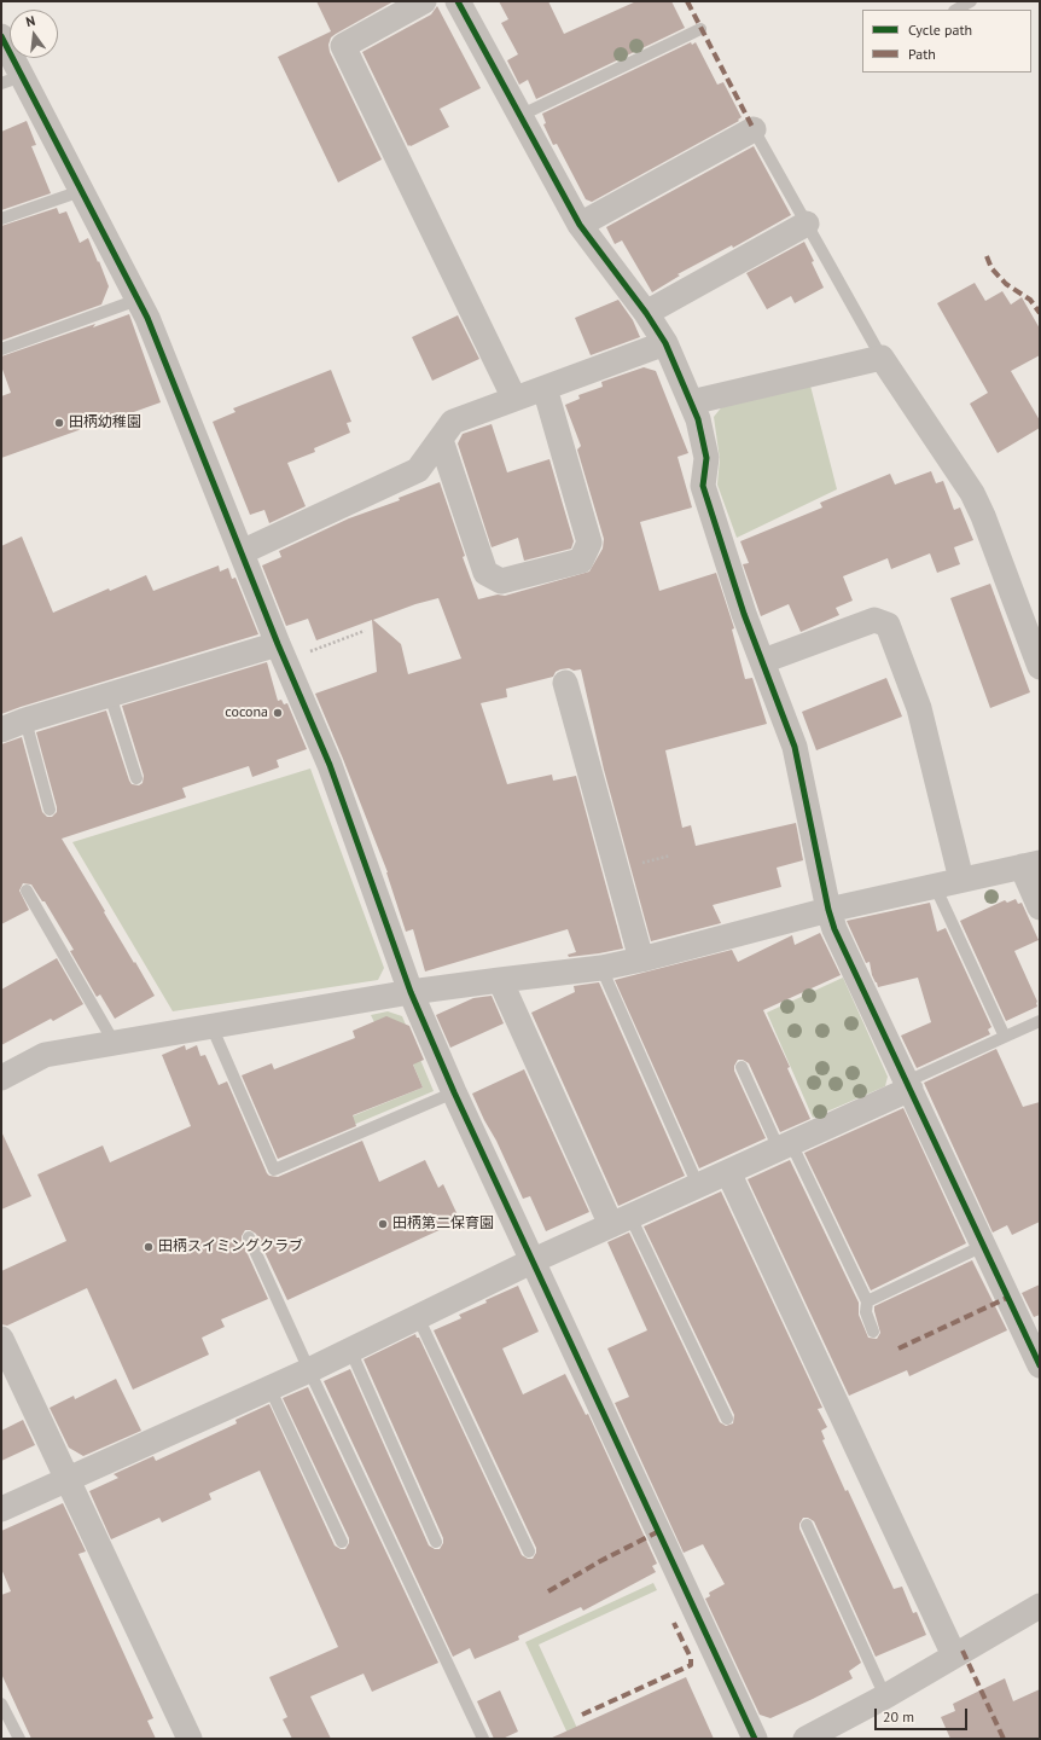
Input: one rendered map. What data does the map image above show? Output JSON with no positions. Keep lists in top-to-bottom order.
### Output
{
  "places": [
    "田柄幼稚園",
    "cocona",
    "田柄第二保育園",
    "田柄スイミングクラブ"
  ],
  "legend": ["Cycle path", "Path"],
  "scale_bar": "20 m",
  "north": "top"
}
